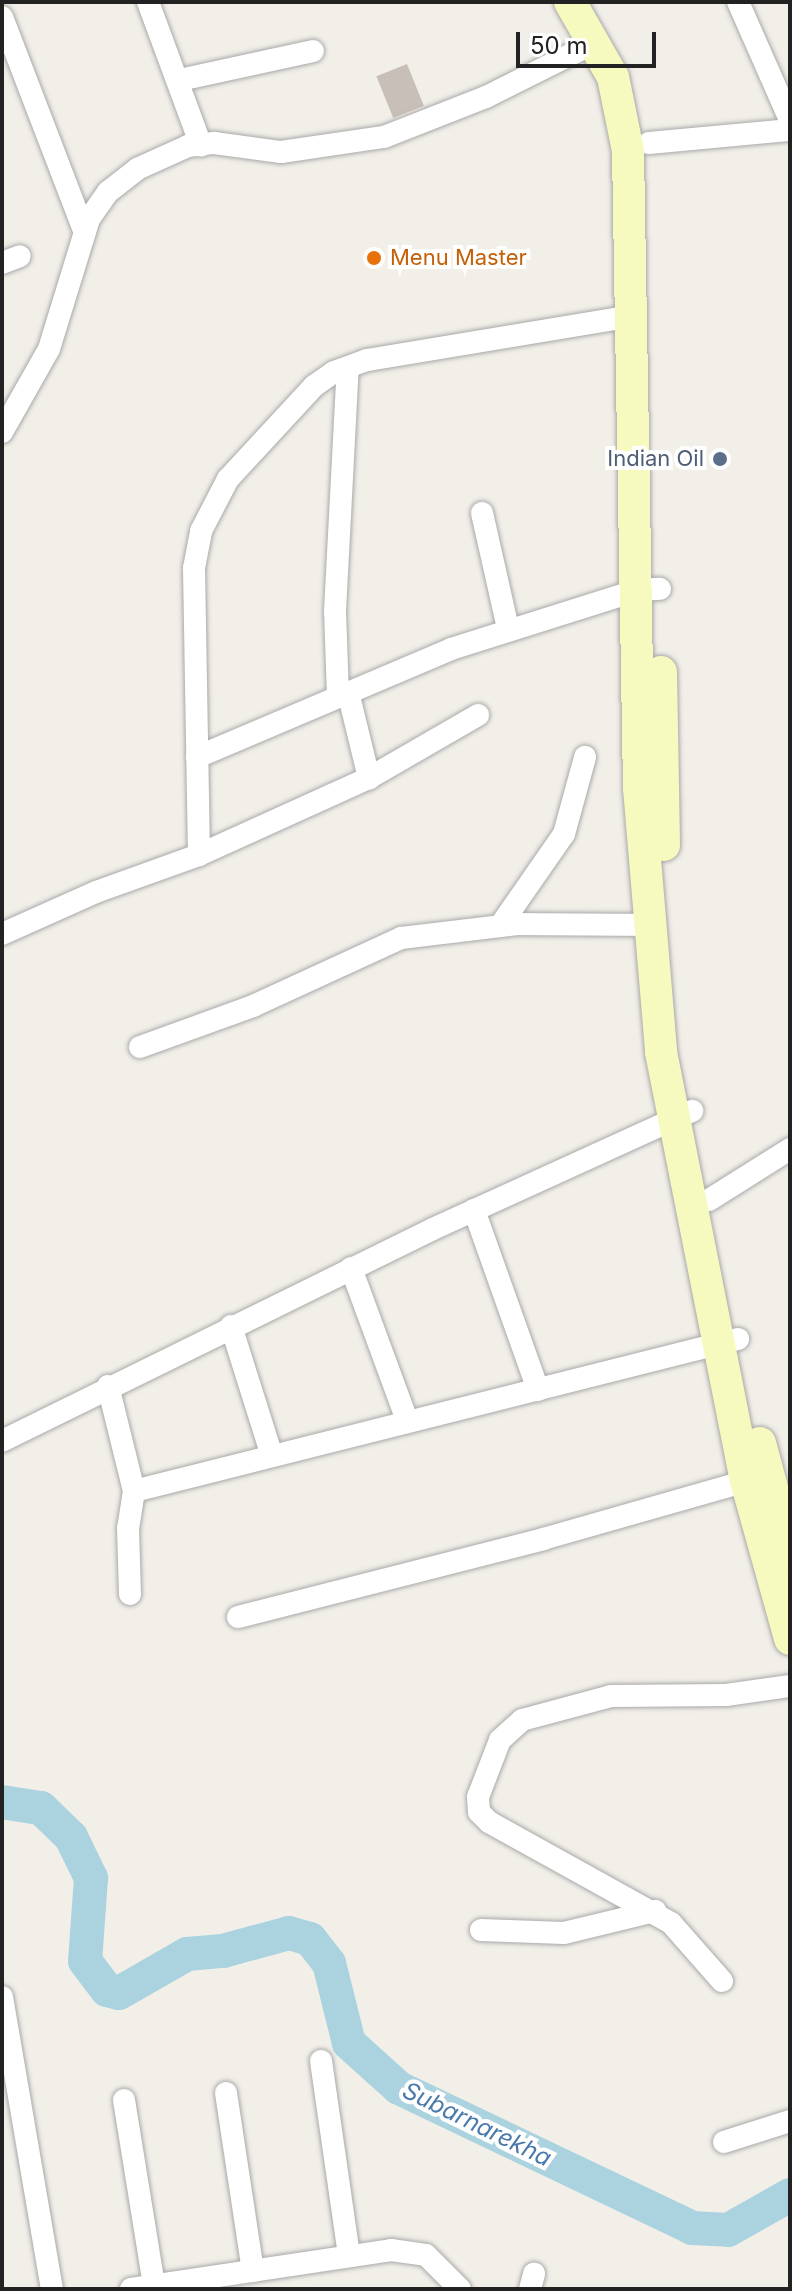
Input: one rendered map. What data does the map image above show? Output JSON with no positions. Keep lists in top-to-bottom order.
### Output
{
  "water": ["Subarnarekha"],
  "places": ["Menu Master", "Indian Oil"],
  "scale_bar": "50 m"
}
